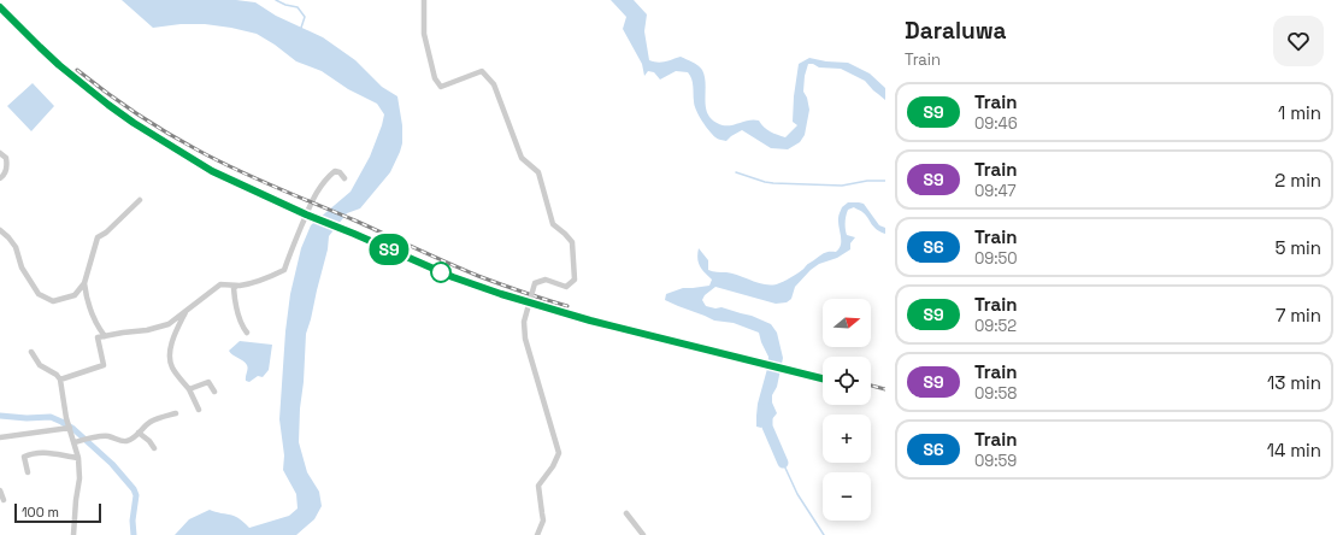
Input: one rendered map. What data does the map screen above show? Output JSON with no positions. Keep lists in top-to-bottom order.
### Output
{
  "scale_bar": "100 m",
  "north": "right",
  "page": {
    "on_map": "S9",
    "heading": ["Daraluwa", "Train"],
    "list": [
      {
        "mark": "S9",
        "name": "Train",
        "note": "09:46",
        "value": "1 min"
      },
      {
        "mark": "S9",
        "name": "Train",
        "note": "09:47",
        "value": "2 min"
      },
      {
        "mark": "S6",
        "name": "Train",
        "note": "09:50",
        "value": "5 min"
      },
      {
        "mark": "S9",
        "name": "Train",
        "note": "09:52",
        "value": "7 min"
      },
      {
        "mark": "S9",
        "name": "Train",
        "note": "09:58",
        "value": "13 min"
      },
      {
        "mark": "S6",
        "name": "Train",
        "note": "09:59",
        "value": "14 min"
      }
    ],
    "map_buttons": ["+", "−"],
    "scale": "100 m"
  }
}
